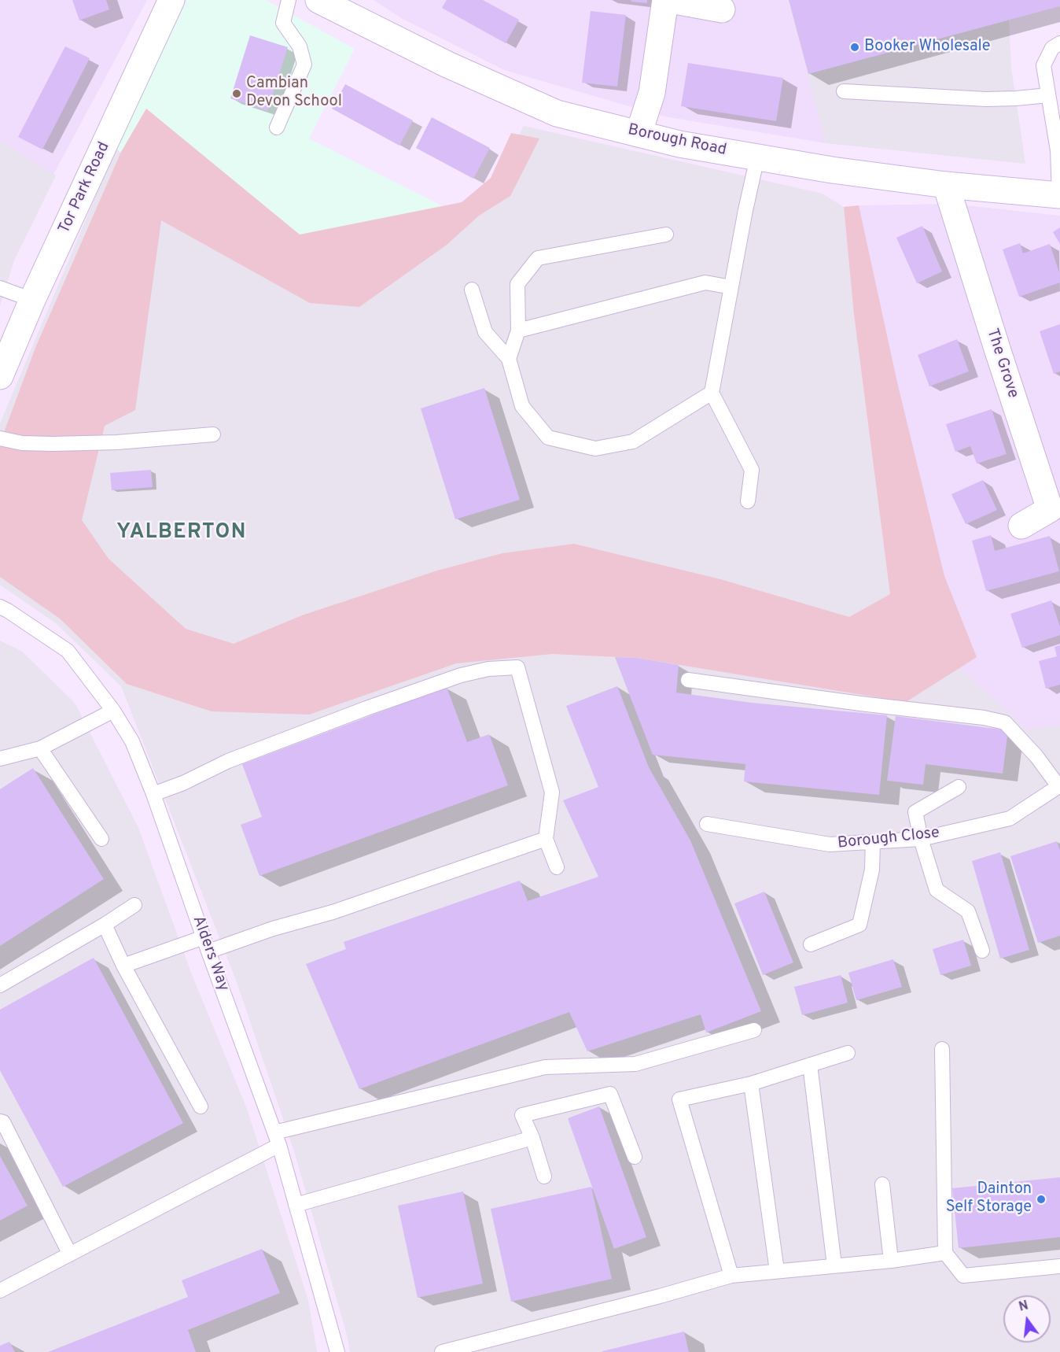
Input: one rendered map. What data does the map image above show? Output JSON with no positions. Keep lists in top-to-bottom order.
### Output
{
  "streets": {
    "street": ["Borough Road", "Tor Park Road", "The Grove"],
    "lane": ["Borough Close", "Alders Way"]
  },
  "crossings": [
    ["Borough Road", "The Grove"]
  ],
  "districts": ["YALBERTON"],
  "places": ["Booker Wholesale", "Cambian Devon School", "Dainton Self Storage"],
  "north": "top"
}
